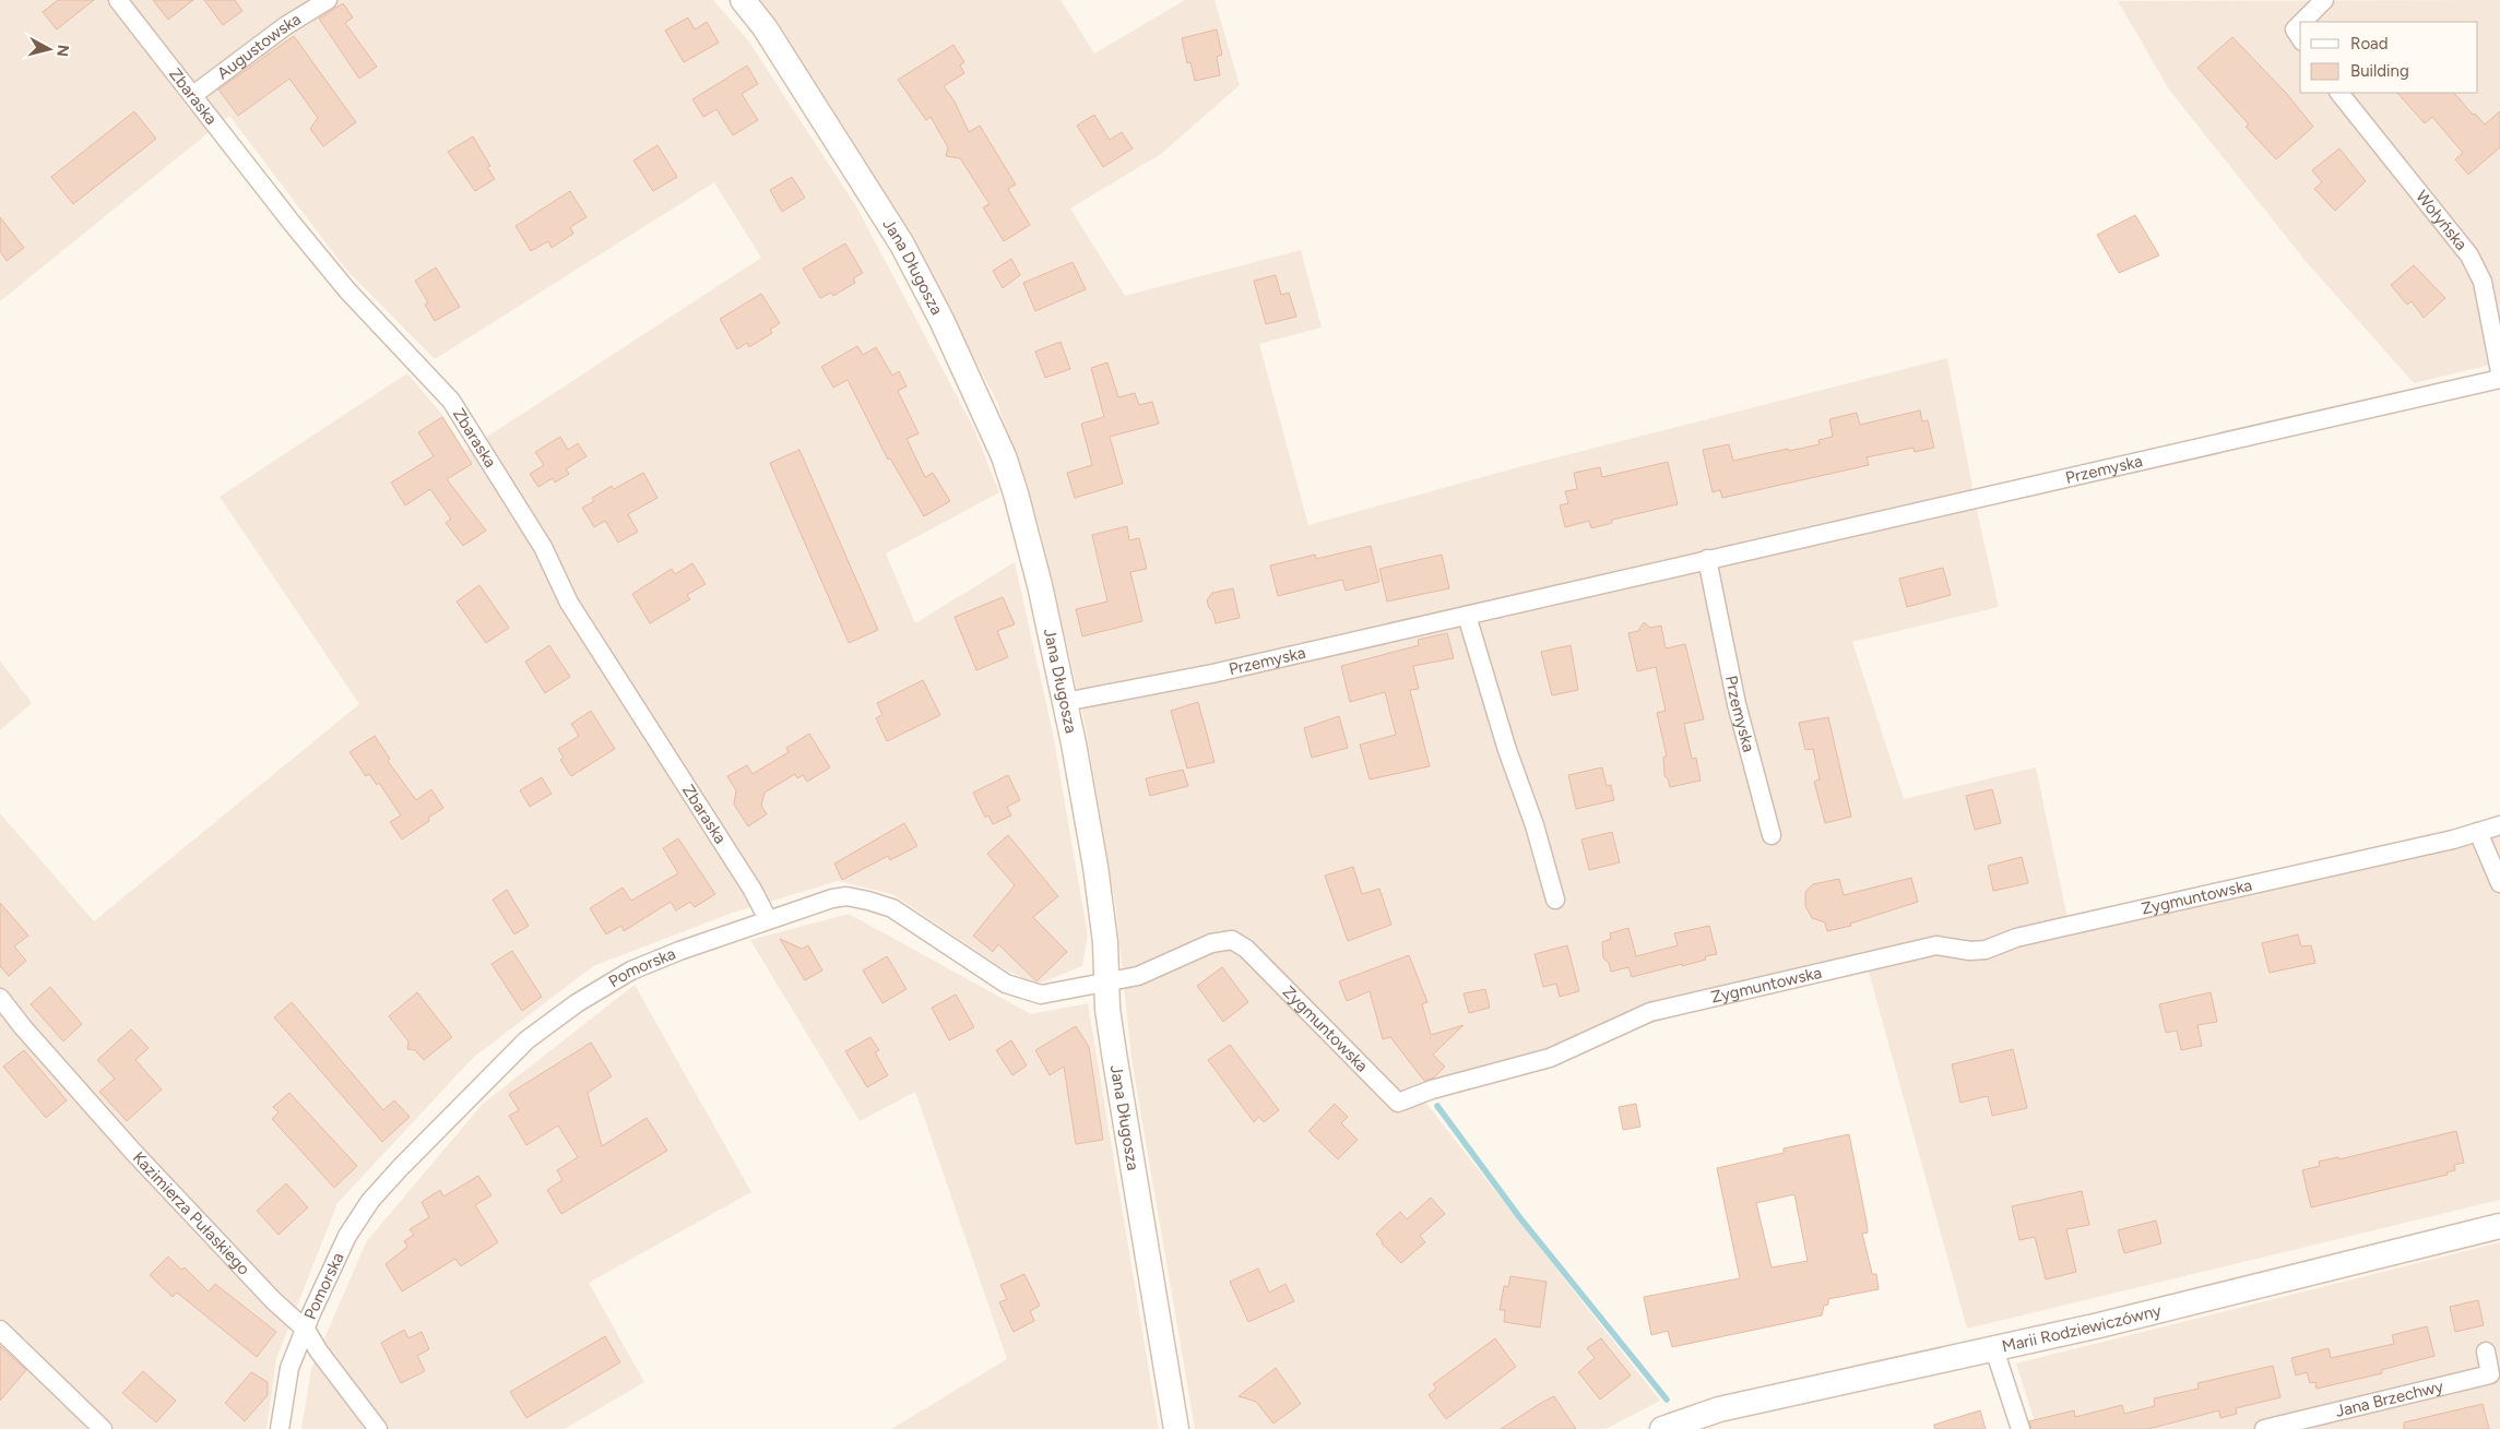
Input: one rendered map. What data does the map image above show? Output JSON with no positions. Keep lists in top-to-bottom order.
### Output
{
  "streets": {
    "street": [
      "Augustowska",
      "Zbaraska",
      "Wołyńska",
      "Jana Długosza",
      "Przemyska",
      "Zygmuntowska",
      "Pomorska",
      "Kazimierza Pułaskiego",
      "Marii Rodziewiczówny",
      "Jana Brzechwy"
    ]
  },
  "crossings": [
    ["Augustowska", "Zbaraska"],
    ["Zbaraska", "Pomorska"],
    ["Jana Długosza", "Przemyska"],
    ["Jana Długosza", "Zygmuntowska"],
    ["Jana Długosza", "Pomorska"],
    ["Zygmuntowska", "Pomorska"],
    ["Pomorska", "Kazimierza Pułaskiego"]
  ],
  "legend": ["Road", "Building"],
  "north": "right"
}
